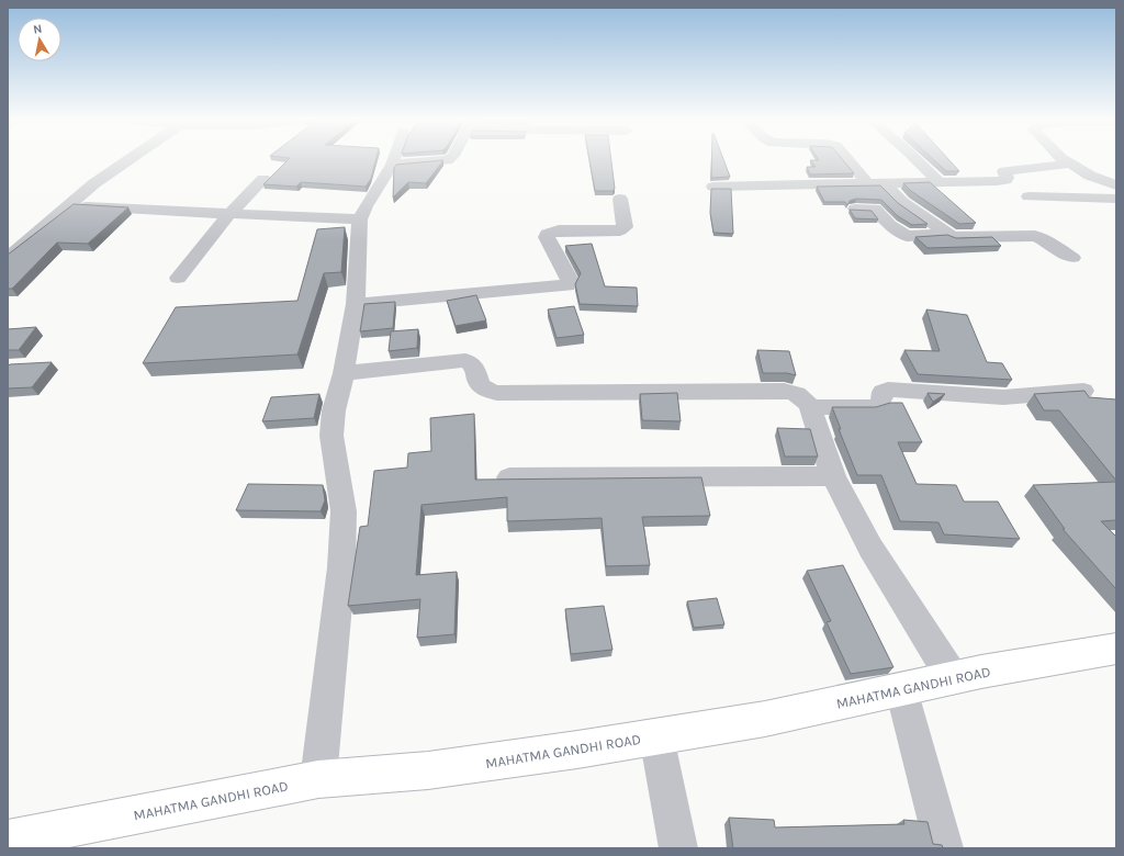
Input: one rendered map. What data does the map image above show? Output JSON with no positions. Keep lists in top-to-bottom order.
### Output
{
  "streets": {
    "main road": ["MAHATMA GANDHI ROAD"]
  },
  "north": "top"
}
